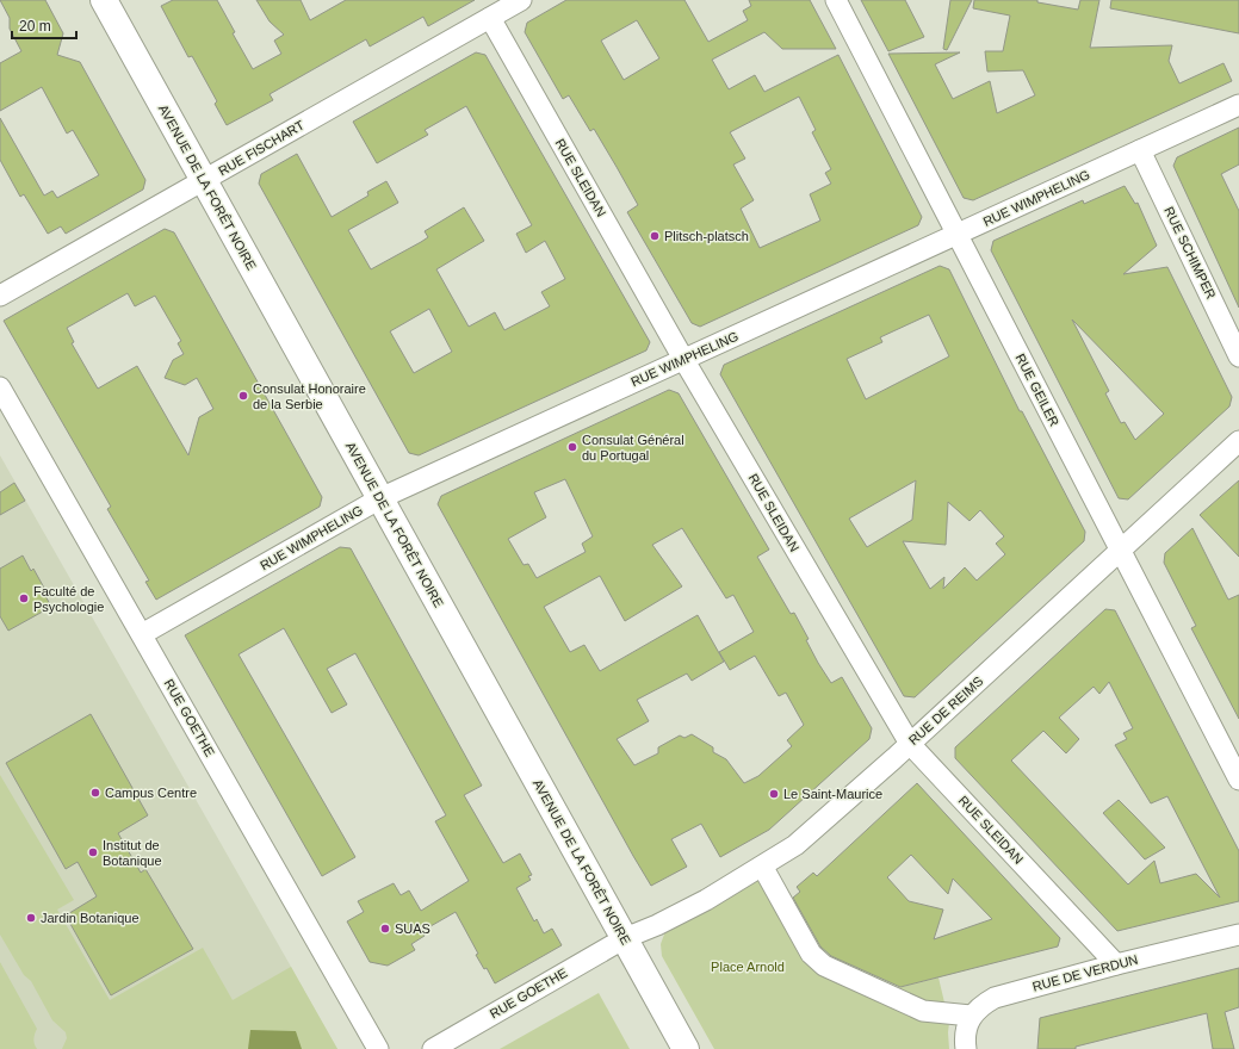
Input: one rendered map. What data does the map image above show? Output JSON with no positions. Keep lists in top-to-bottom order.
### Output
{
  "streets": {
    "main road": ["AVENUE DE LA FORÊT NOIRE"],
    "street": [
      "RUE FISCHART",
      "RUE SLEIDAN",
      "RUE WIMPHELING",
      "RUE SCHIMPER",
      "RUE GEILER",
      "RUE DE REIMS",
      "RUE GOETHE",
      "RUE DE VERDUN"
    ]
  },
  "crossings": [
    ["RUE FISCHART", "RUE SLEIDAN"],
    ["RUE FISCHART", "AVENUE DE LA FORÊT NOIRE"],
    ["RUE SLEIDAN", "RUE WIMPHELING"],
    ["RUE SLEIDAN", "RUE DE REIMS"],
    ["RUE SLEIDAN", "RUE DE VERDUN"],
    ["AVENUE DE LA FORÊT NOIRE", "RUE WIMPHELING"],
    ["AVENUE DE LA FORÊT NOIRE", "RUE DE REIMS"],
    ["AVENUE DE LA FORÊT NOIRE", "RUE GOETHE"],
    ["RUE WIMPHELING", "RUE SCHIMPER"],
    ["RUE WIMPHELING", "RUE GEILER"],
    ["RUE WIMPHELING", "RUE GOETHE"],
    ["RUE GEILER", "RUE DE REIMS"],
    ["RUE DE REIMS", "RUE GOETHE"]
  ],
  "parks": ["Place Arnold"],
  "places": [
    "Plitsch-platsch",
    "Consulat Honoraire de la Serbie",
    "Consulat Général du Portugal",
    "Faculté de Psychologie",
    "Campus Centre",
    "Le Saint-Maurice",
    "Institut de Botanique",
    "Jardin Botanique",
    "SUAS"
  ],
  "scale_bar": "20 m"
}
